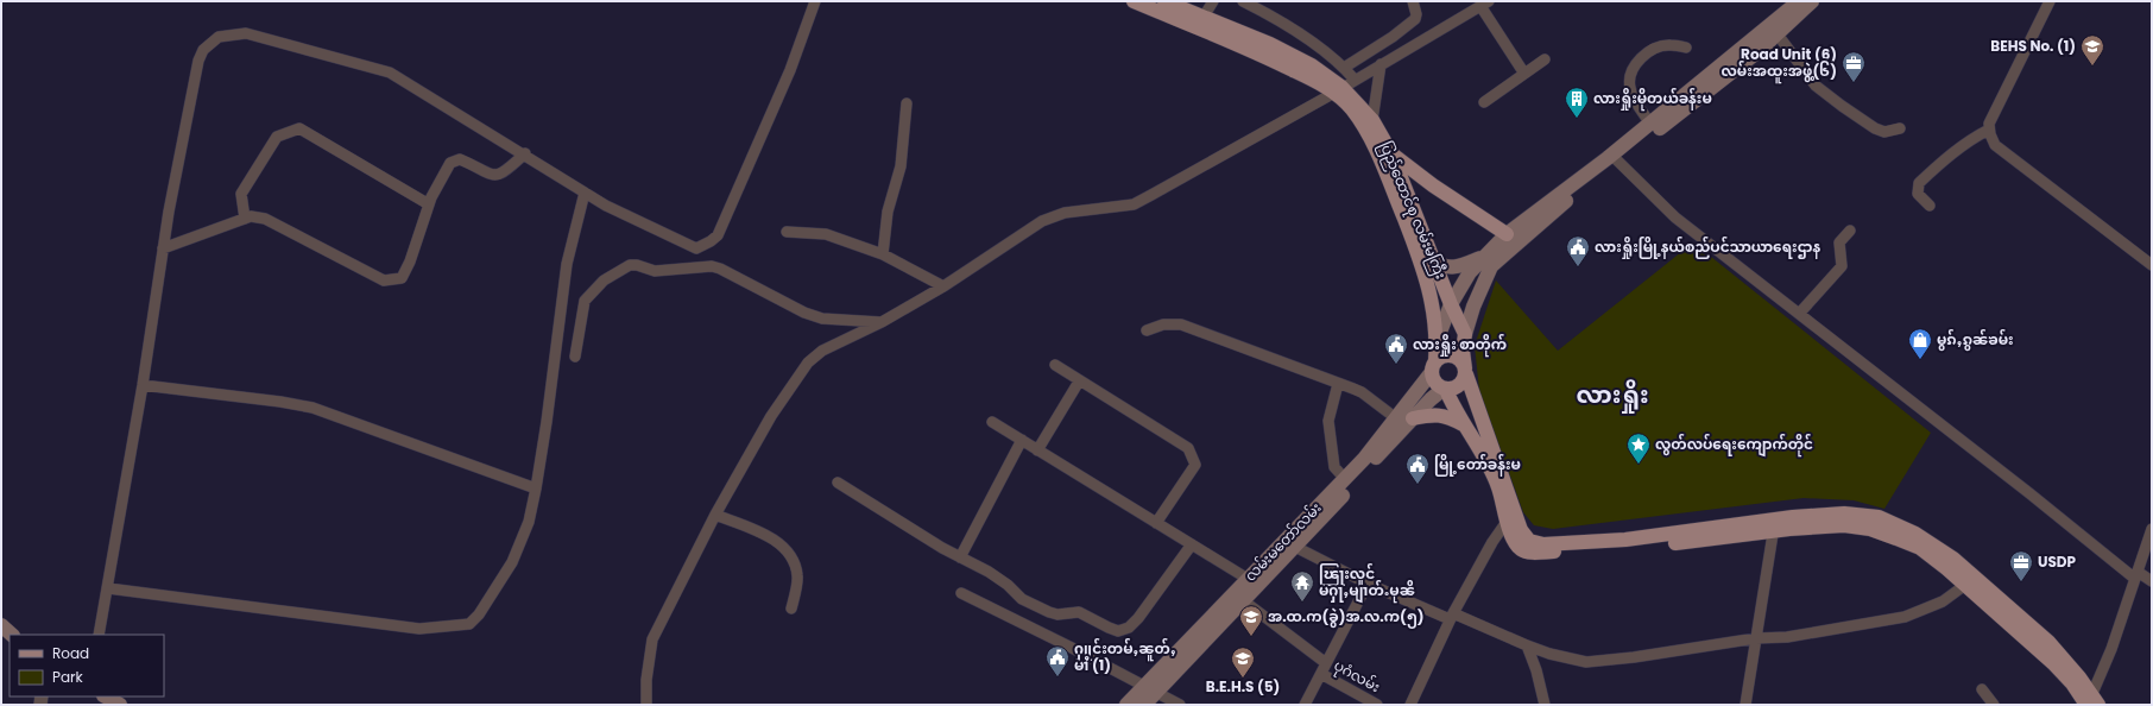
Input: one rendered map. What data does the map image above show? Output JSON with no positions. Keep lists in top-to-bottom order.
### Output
{
  "streets": {
    "main road": ["ပြည်ထောင်စု လမ်းမကြီး", "လမ်းမတော်လမ်း"],
    "street": ["ပုဂံလမ်း"]
  },
  "crossings": [
    ["ပြည်ထောင်စု လမ်းမကြီး", "လမ်းမတော်လမ်း"],
    ["လမ်းမတော်လမ်း", "ပုဂံလမ်း"]
  ],
  "districts": ["လားရှိုး"],
  "places": {
    "school or university": ["BEHS No. (1)", "အ.ထ.က(ခွဲ)အ.လ.က(၅)", "B.E.H.S (5)"],
    "office": ["Road Unit (6) လမ်းအထူးအဖွဲ့(၆)", "USDP"],
    "building": ["လားရှိုးမိုတယ်ခန်းမ"],
    "public building": [
      "လားရှိုးမြို့နယ်စည်ပင်သာယာရေးဌာန",
      "လားရှိုး စာတိုက်",
      "မြို့တော်ခန်းမ",
      "ႁူင်းတမ်ႇၼူတ်ႇ မၢႆ (1)"
    ],
    "shop": ["မွၵ်ႇၵွၼ်ၶမ်း"],
    "place": ["လွတ်လပ်ရေးကျောက်တိုင်"],
    "temple": ["ၽြႃးလူင် မႁႃႇမျၢတ်ႉမုၼိ"]
  },
  "legend": ["Road", "Park"]
}
